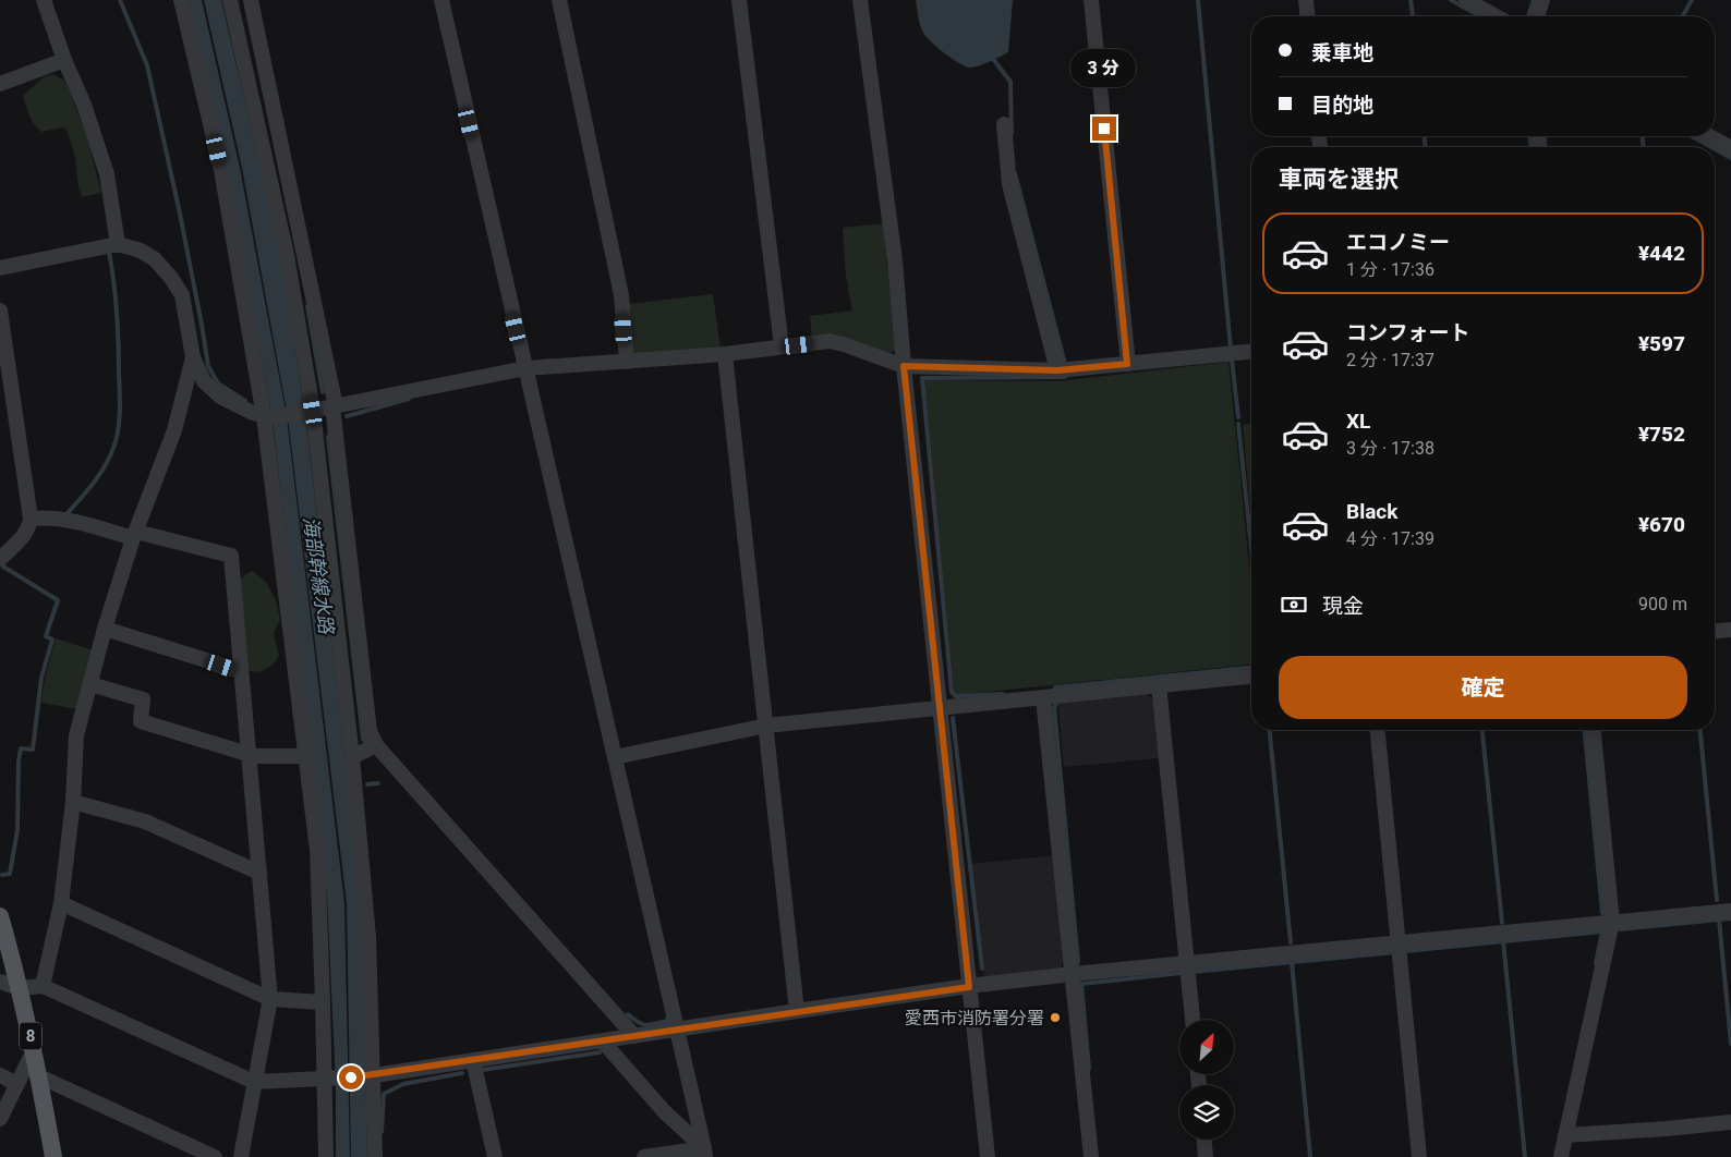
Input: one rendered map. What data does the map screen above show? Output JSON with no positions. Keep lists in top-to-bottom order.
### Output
{
  "streets": {
    "main road": ["8"]
  },
  "water": ["海部幹線水路"],
  "places": ["愛西市消防署分署"],
  "north": "top right",
  "page": {
    "banner": ["乗車地", "目的地"],
    "bubble": "3 分",
    "heading": "車両を選択",
    "list": [
      {
        "name": "エコノミー",
        "note": "1 分 · 17:36",
        "value": "¥442"
      },
      {
        "name": "コンフォート",
        "note": "2 分 · 17:37",
        "value": "¥597"
      },
      {
        "name": "XL",
        "note": "3 分 · 17:38",
        "value": "¥752"
      },
      {
        "name": "Black",
        "note": "4 分 · 17:39",
        "value": "¥670"
      }
    ],
    "pay": ["現金", "900 m"],
    "buttons": "確定"
  }
}
